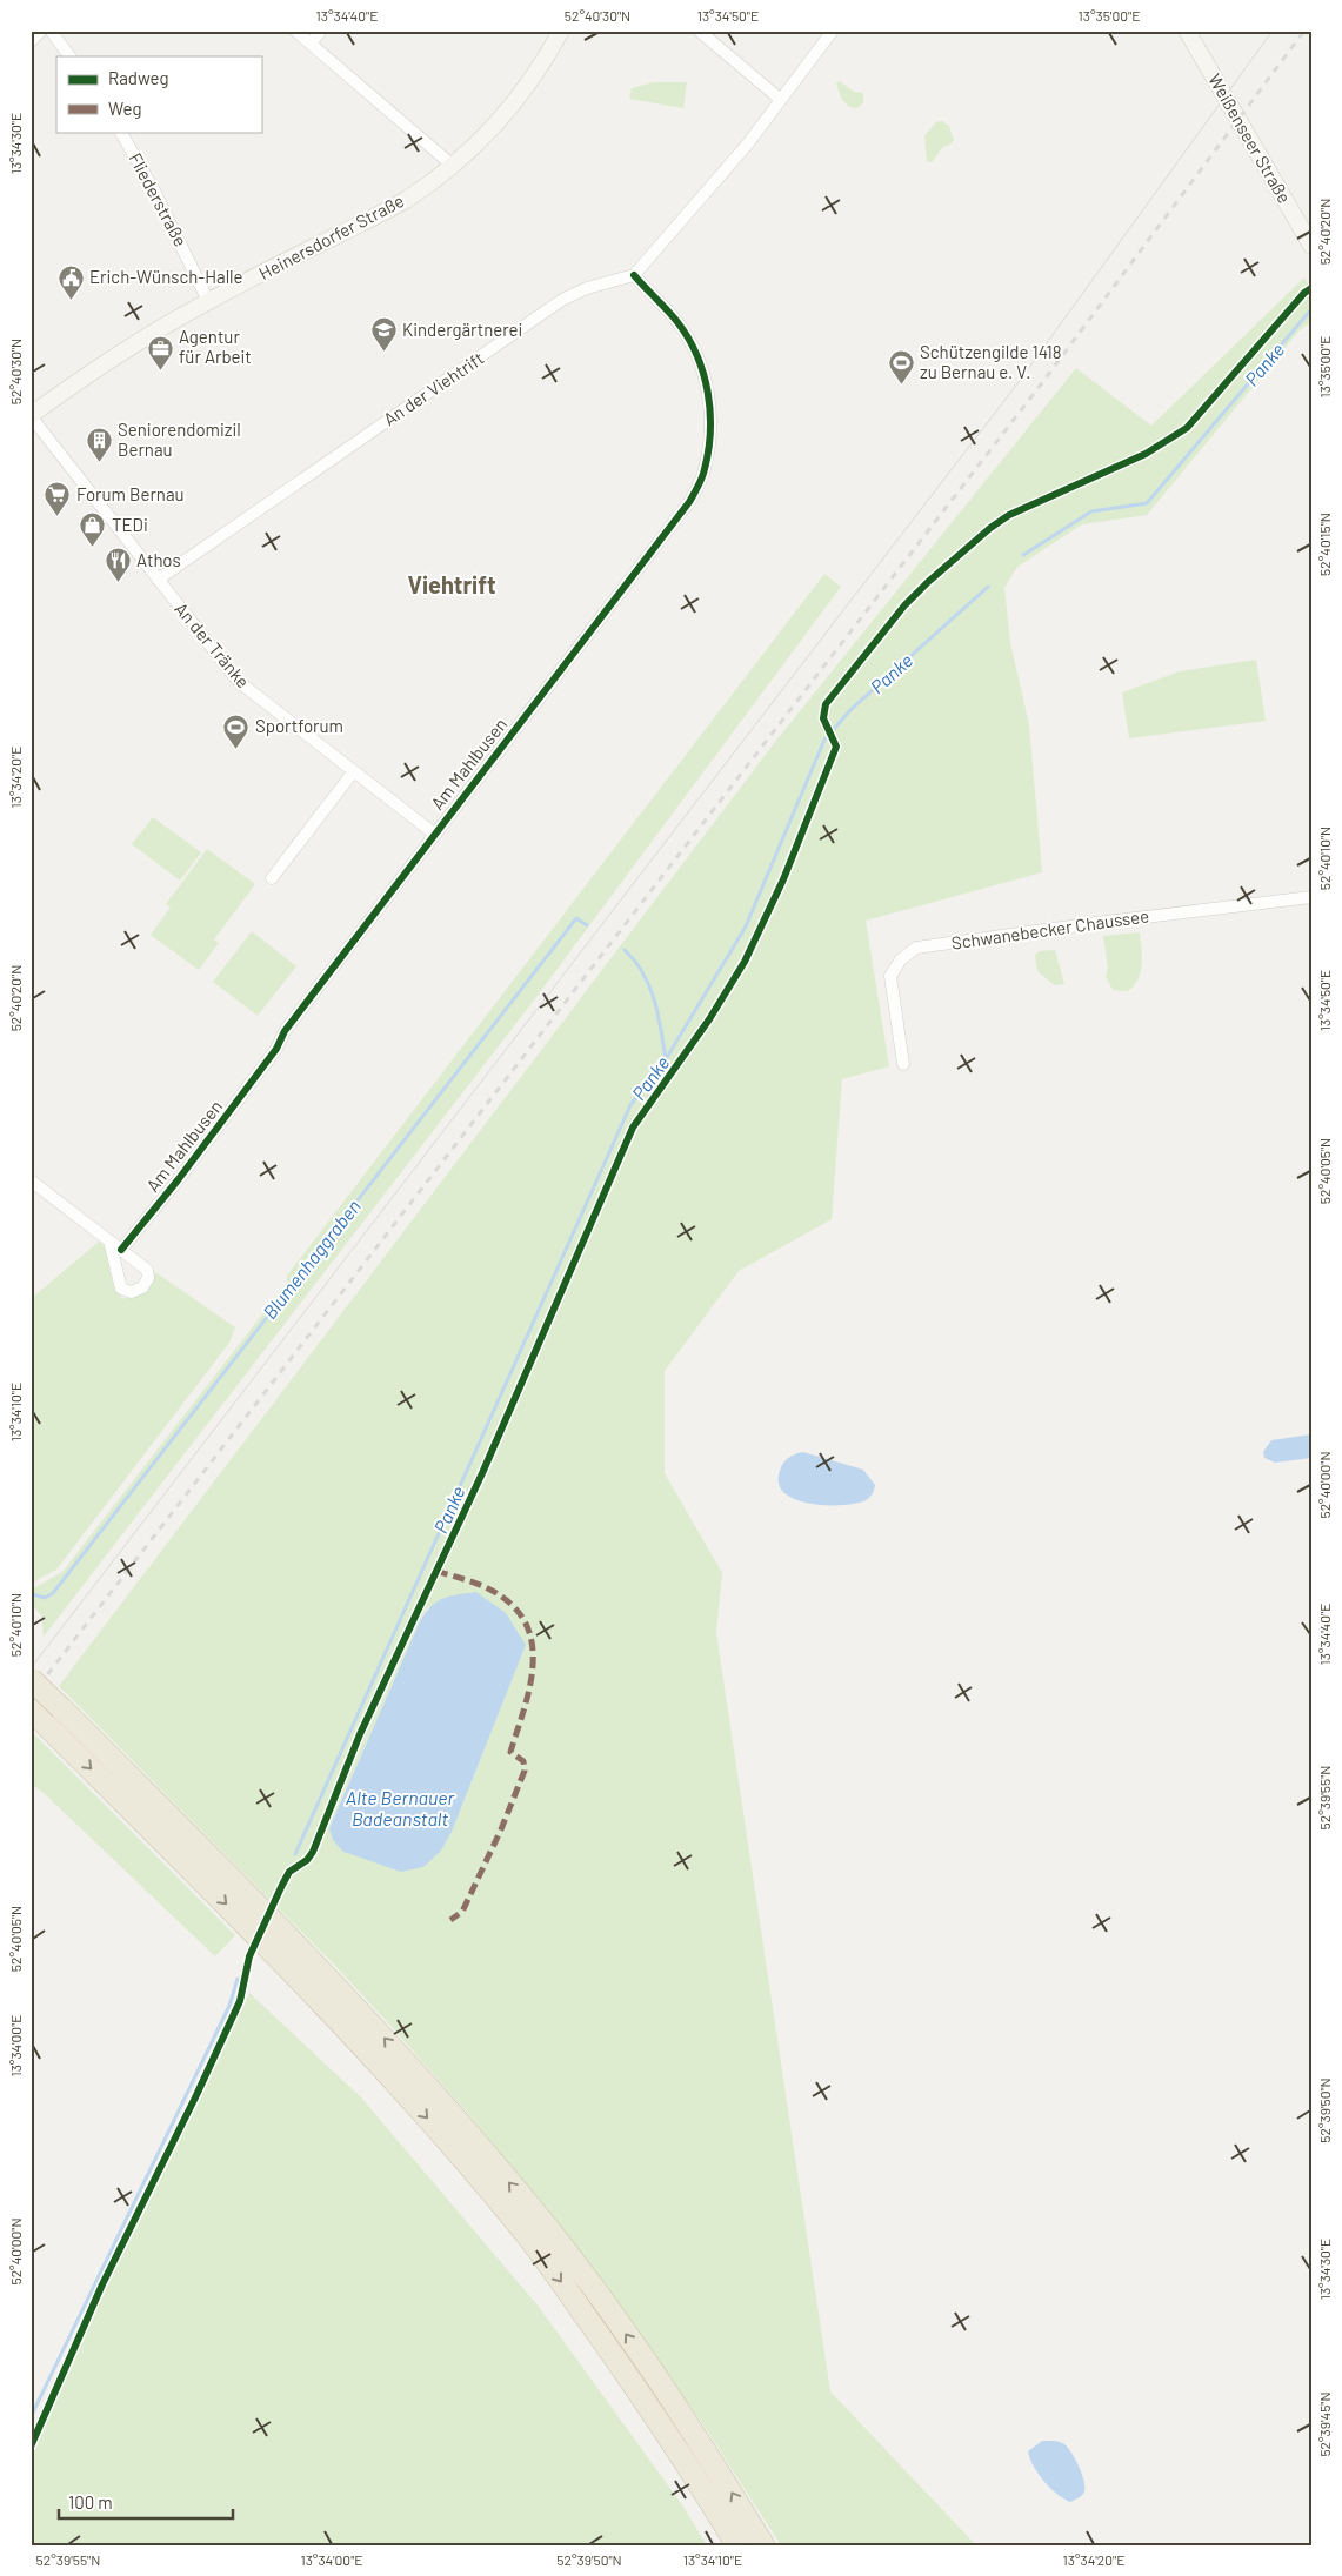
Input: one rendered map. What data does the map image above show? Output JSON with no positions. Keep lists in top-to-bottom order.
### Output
{
  "streets": {
    "main road": ["Weißenseer Straße", "Heinersdorfer Straße"],
    "street": [
      "Fliederstraße",
      "An der Viehtrift",
      "An der Tränke",
      "Am Mahlbusen",
      "Schwanebecker Chaussee"
    ]
  },
  "crossings": [
    ["Fliederstraße", "Heinersdorfer Straße"],
    ["Heinersdorfer Straße", "An der Tränke"],
    ["An der Viehtrift", "An der Tränke"],
    ["An der Viehtrift", "Am Mahlbusen"],
    ["An der Tränke", "Am Mahlbusen"]
  ],
  "districts": ["Viehtrift"],
  "water": ["Panke", "Blumenhaggraben", "Alte Bernauer Badeanstalt"],
  "places": {
    "public building": ["Erich-Wünsch-Halle"],
    "school or university": ["Kindergärtnerei"],
    "office": ["Agentur für Arbeit"],
    "sports": ["Schützengilde 1418 zu Bernau e. V.", "Sportforum"],
    "building": ["Seniorendomizil Bernau"],
    "supermarket": ["Forum Bernau"],
    "shop": ["TEDi"],
    "restaurant": ["Athos"]
  },
  "legend": ["Radweg", "Weg"],
  "scale_bar": "100 m",
  "coordinates": [
    "13°34'40\"E",
    "52°40'30\"N",
    "13°34'50\"E",
    "13°35'00\"E",
    "13°34'30\"E",
    "52°40'20\"N",
    "52°40'15\"N",
    "13°34'20\"E",
    "52°40'10\"N",
    "52°40'05\"N",
    "13°34'10\"E",
    "52°40'00\"N",
    "52°39'55\"N",
    "13°34'00\"E",
    "52°39'50\"N",
    "52°39'45\"N"
  ]
}
